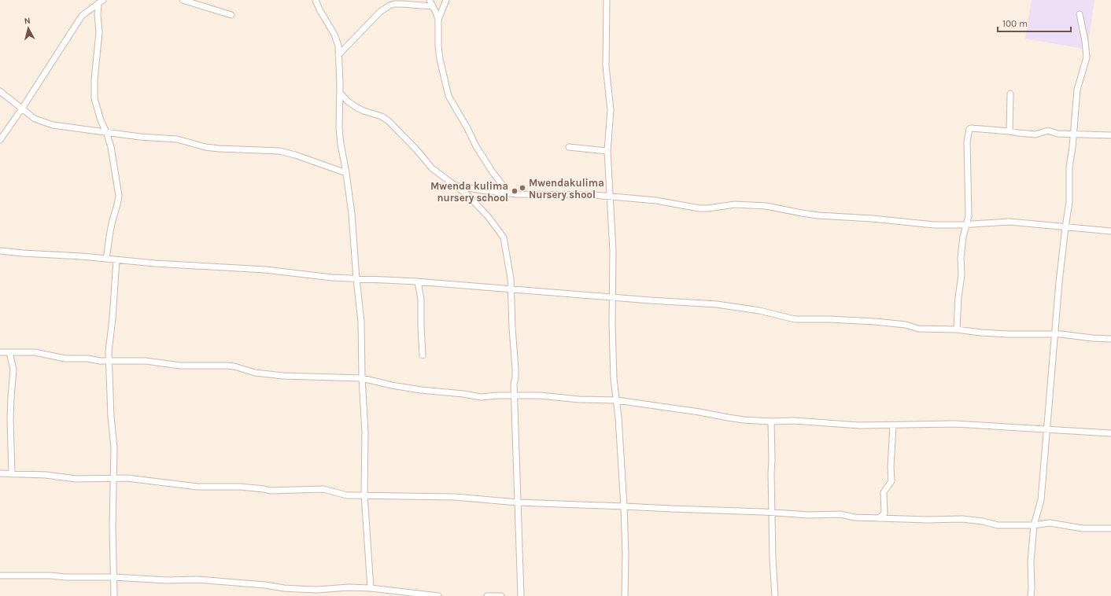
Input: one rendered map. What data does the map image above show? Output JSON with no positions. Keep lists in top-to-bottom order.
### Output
{
  "places": ["Mwendakulima Nursery shool", "Mwenda kulima nursery school"],
  "scale_bar": "100 m",
  "north": "top"
}
